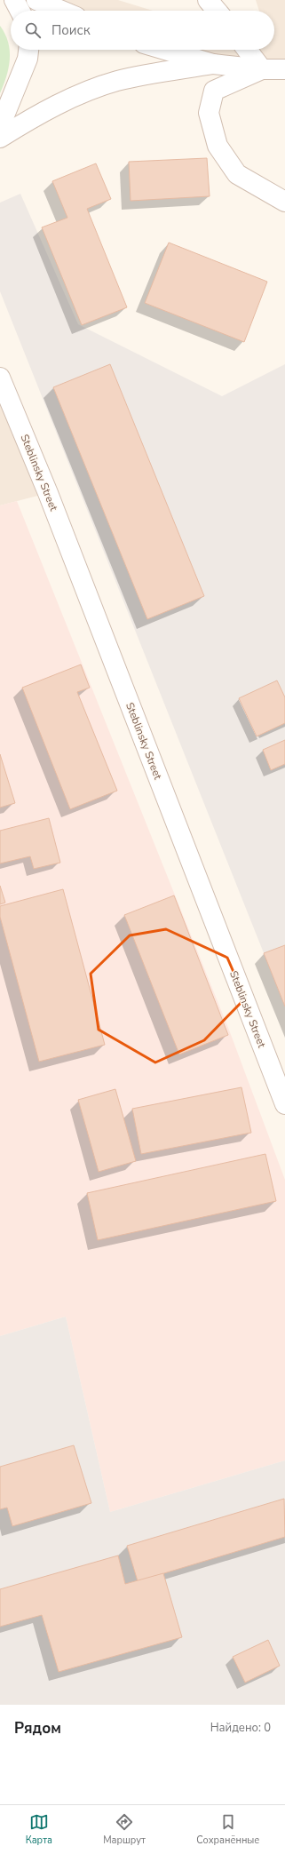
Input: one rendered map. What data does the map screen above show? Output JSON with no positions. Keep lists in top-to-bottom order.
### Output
{
  "streets": {
    "street": ["Steblinsky Street"]
  },
  "page": {
    "search": "Поиск",
    "heading": ["Рядом", "Найдено: 0"],
    "nav": ["Карта", "Маршрут", "Сохранённые"]
  }
}
